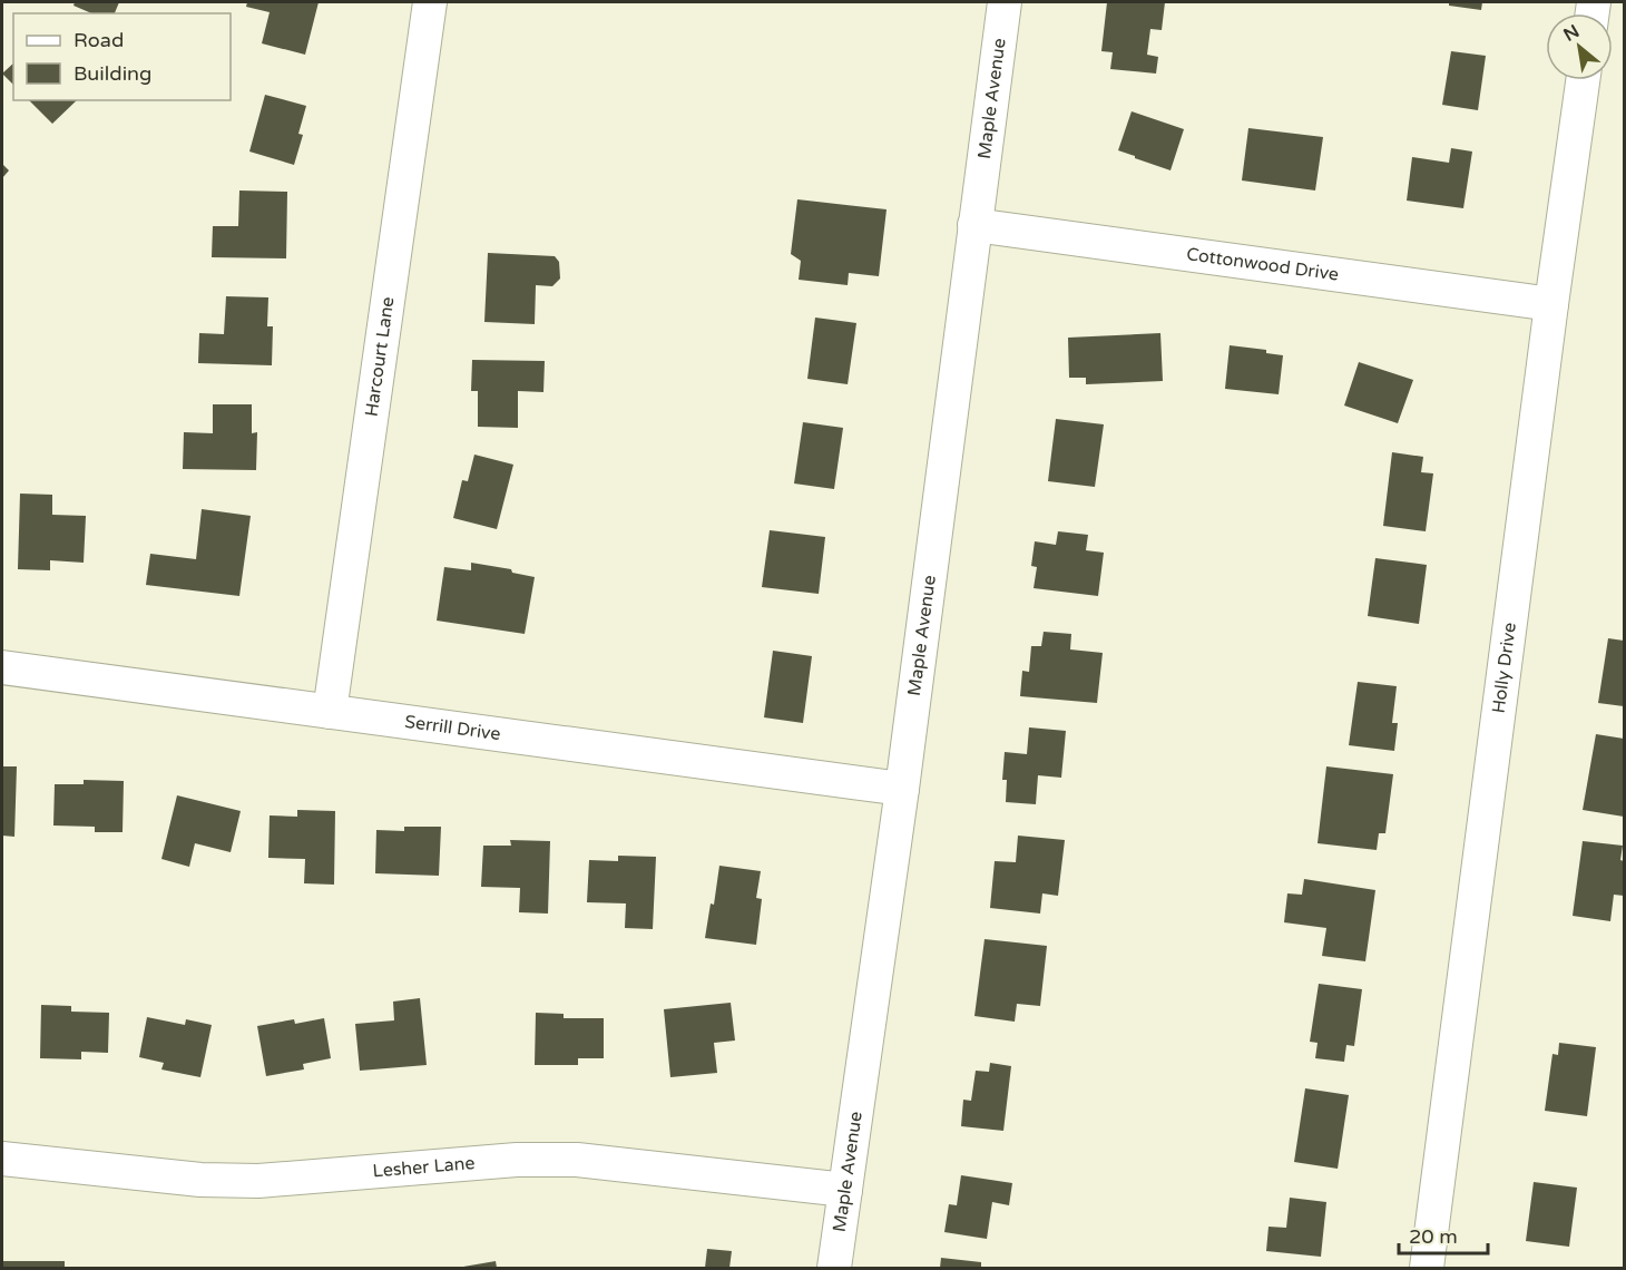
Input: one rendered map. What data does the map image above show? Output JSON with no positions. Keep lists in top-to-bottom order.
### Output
{
  "streets": {
    "street": [
      "Maple Avenue",
      "Cottonwood Drive",
      "Harcourt Lane",
      "Holly Drive",
      "Serrill Drive",
      "Lesher Lane"
    ]
  },
  "crossings": [
    ["Maple Avenue", "Cottonwood Drive"],
    ["Maple Avenue", "Serrill Drive"],
    ["Maple Avenue", "Lesher Lane"],
    ["Cottonwood Drive", "Holly Drive"],
    ["Harcourt Lane", "Serrill Drive"]
  ],
  "legend": ["Road", "Building"],
  "scale_bar": "20 m",
  "north": "top left"
}
